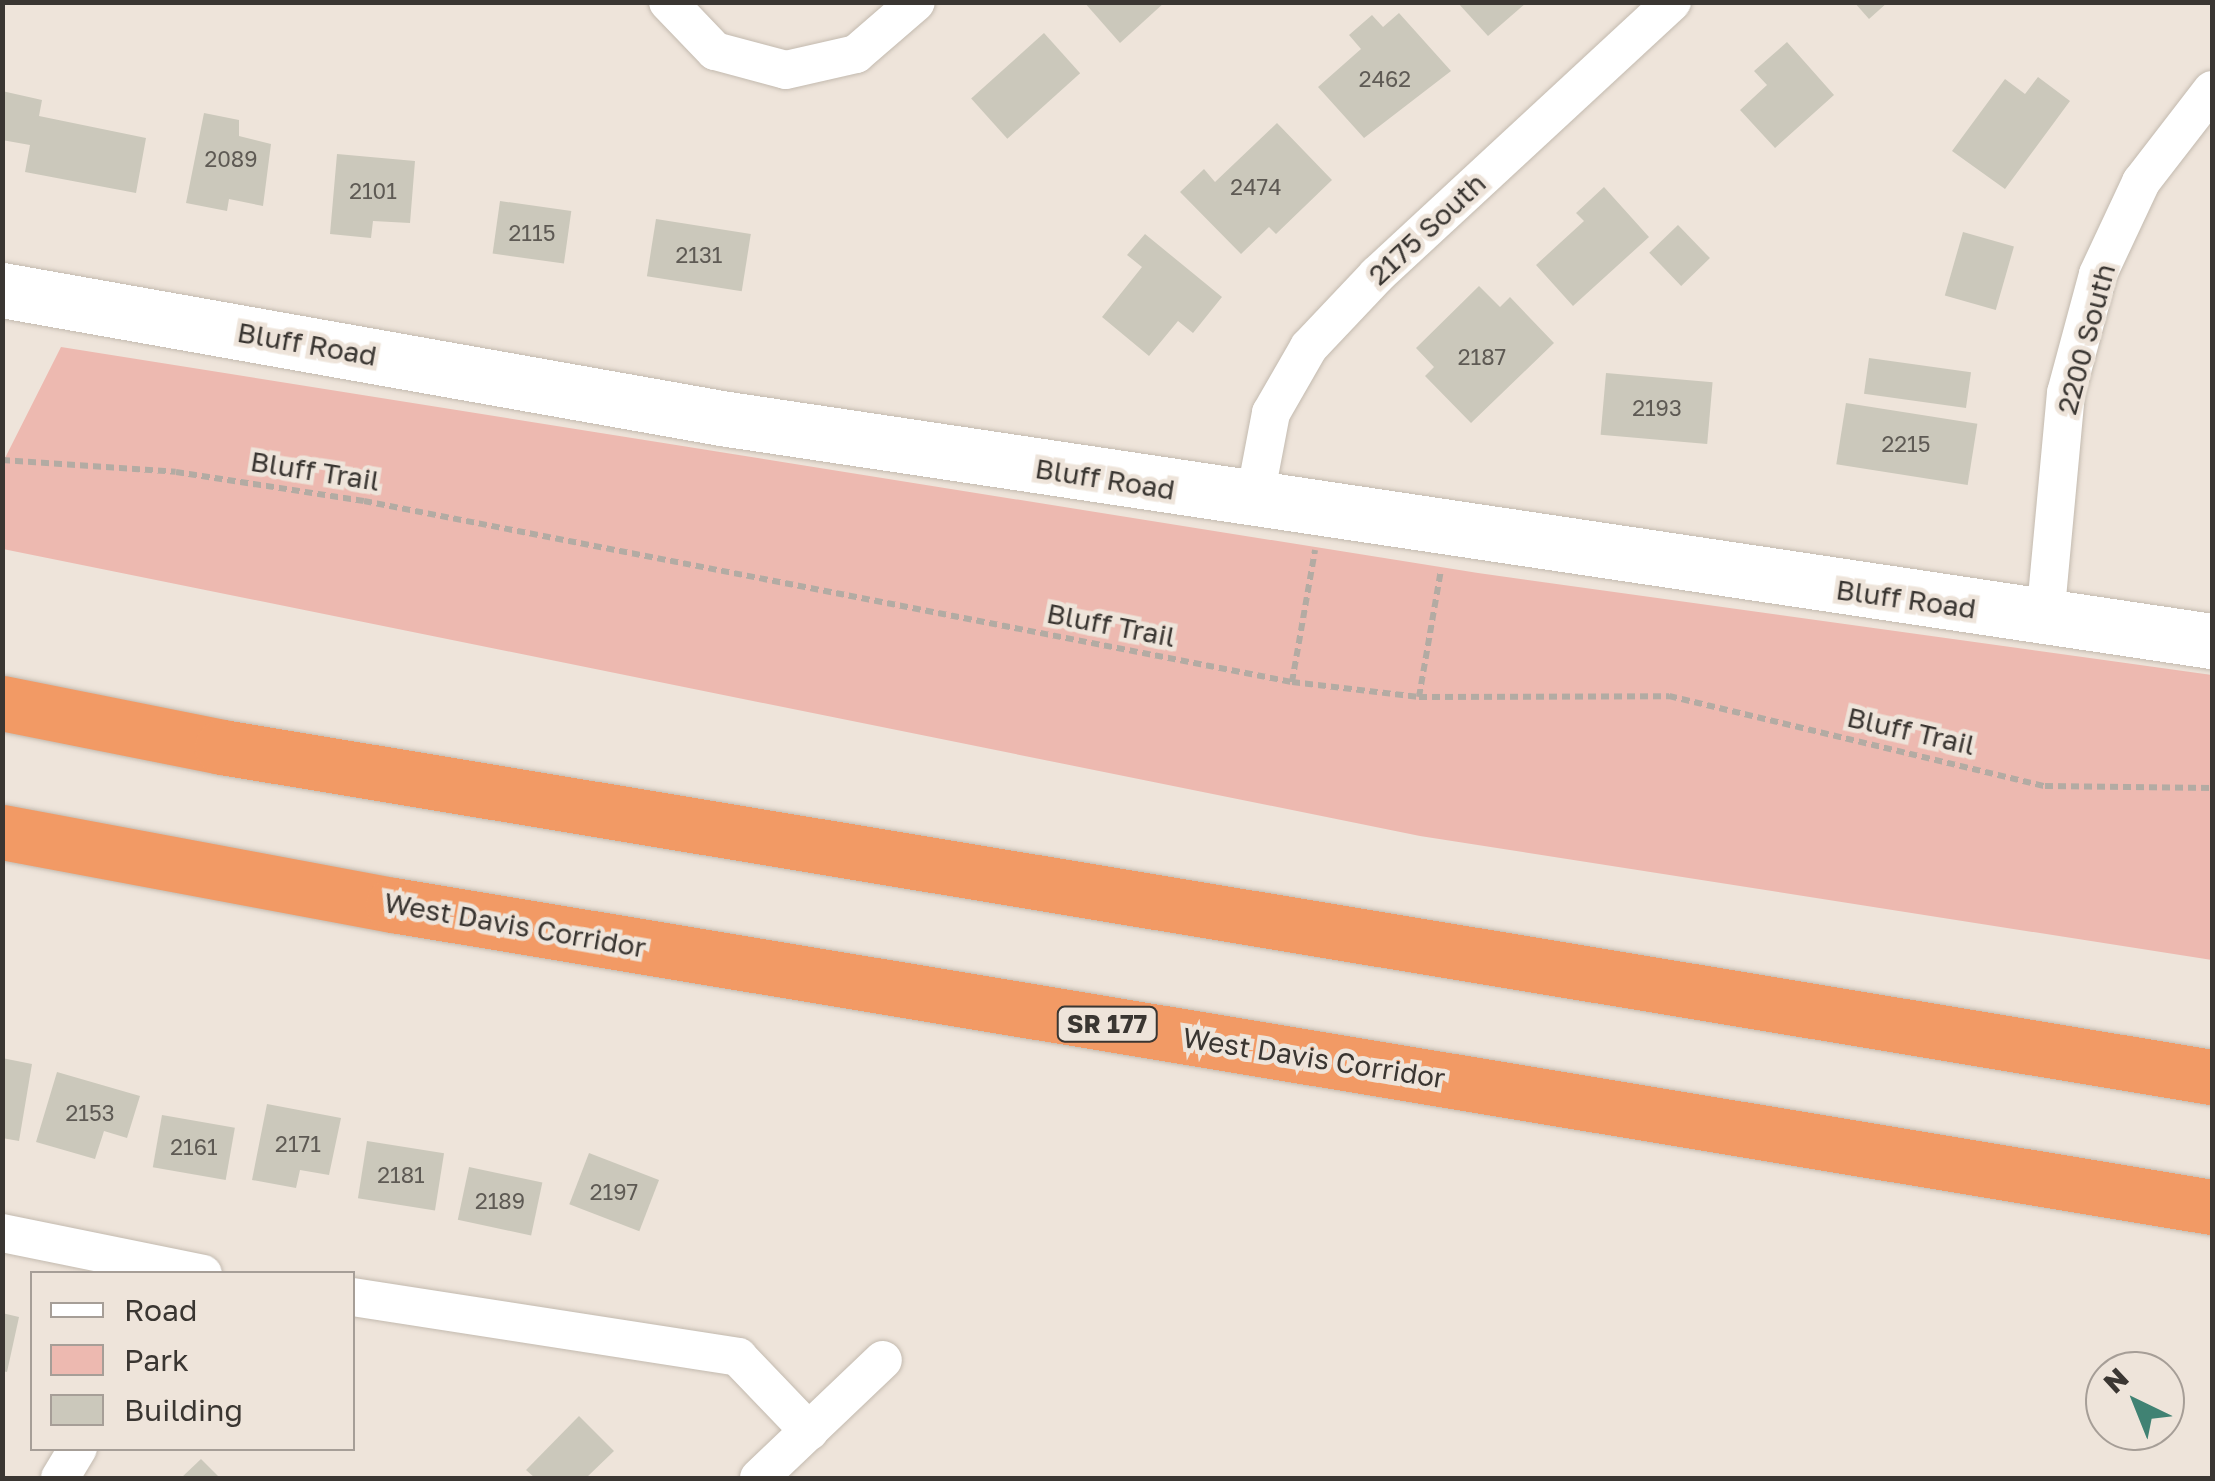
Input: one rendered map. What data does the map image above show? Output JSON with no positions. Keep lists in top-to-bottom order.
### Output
{
  "streets": {
    "highway": ["West Davis Corridor", "SR 177"],
    "street": ["2175 South", "2200 South", "Bluff Road"],
    "path": ["Bluff Trail"]
  },
  "crossings": [
    ["2175 South", "Bluff Road"],
    ["2200 South", "Bluff Road"]
  ],
  "house_numbers": [
    "2462",
    "2089",
    "2474",
    "2101",
    "2115",
    "2131",
    "2187",
    "2193",
    "2215",
    "2153",
    "2171",
    "2161",
    "2181",
    "2197",
    "2189"
  ],
  "legend": ["Road", "Park", "Building"],
  "north": "top left"
}
